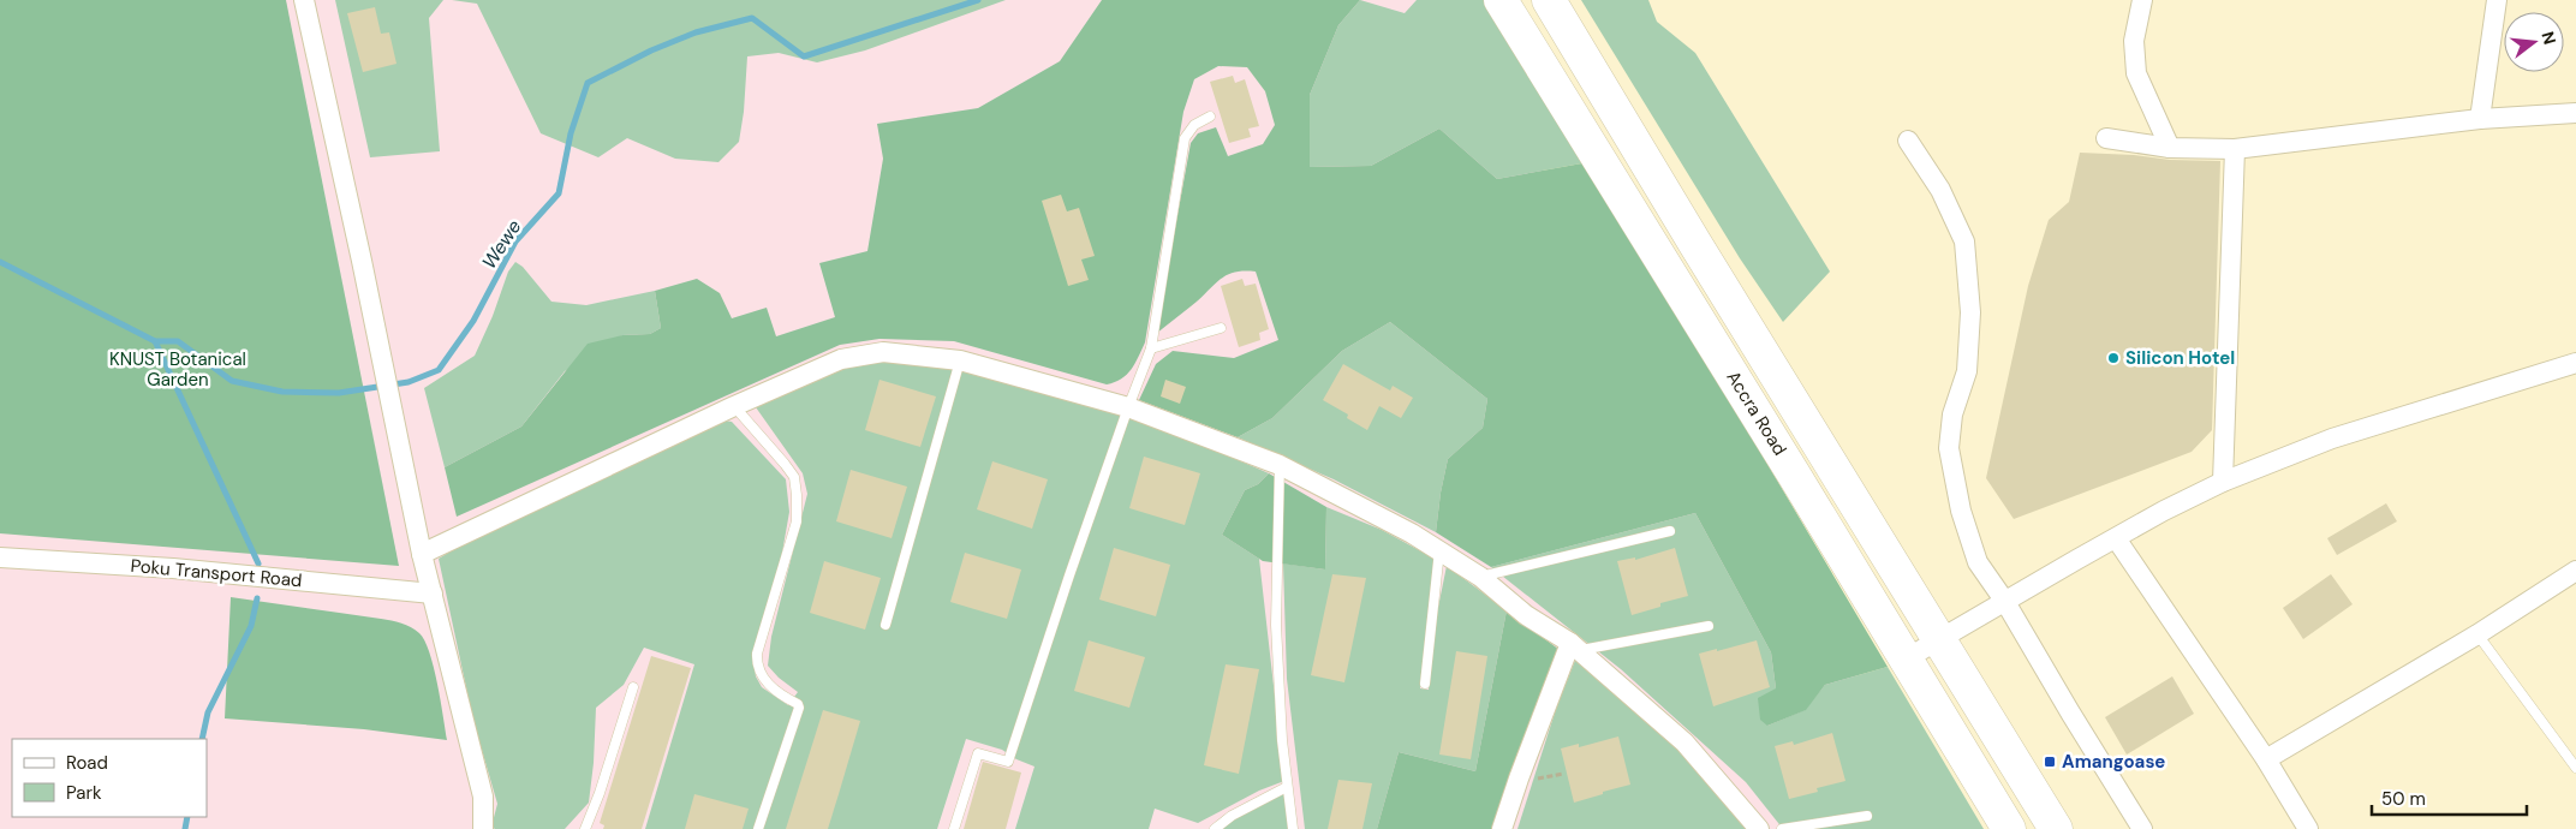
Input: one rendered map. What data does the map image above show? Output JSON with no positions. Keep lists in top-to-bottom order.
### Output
{
  "streets": {
    "highway": ["Accra Road"],
    "street": ["Poku Transport Road"]
  },
  "water": ["Wewe"],
  "parks": ["KNUST Botanical Garden"],
  "places": {
    "other": ["Silicon Hotel"],
    "transit": ["Amangoase"]
  },
  "legend": ["Road", "Park"],
  "scale_bar": "50 m",
  "north": "right"
}
